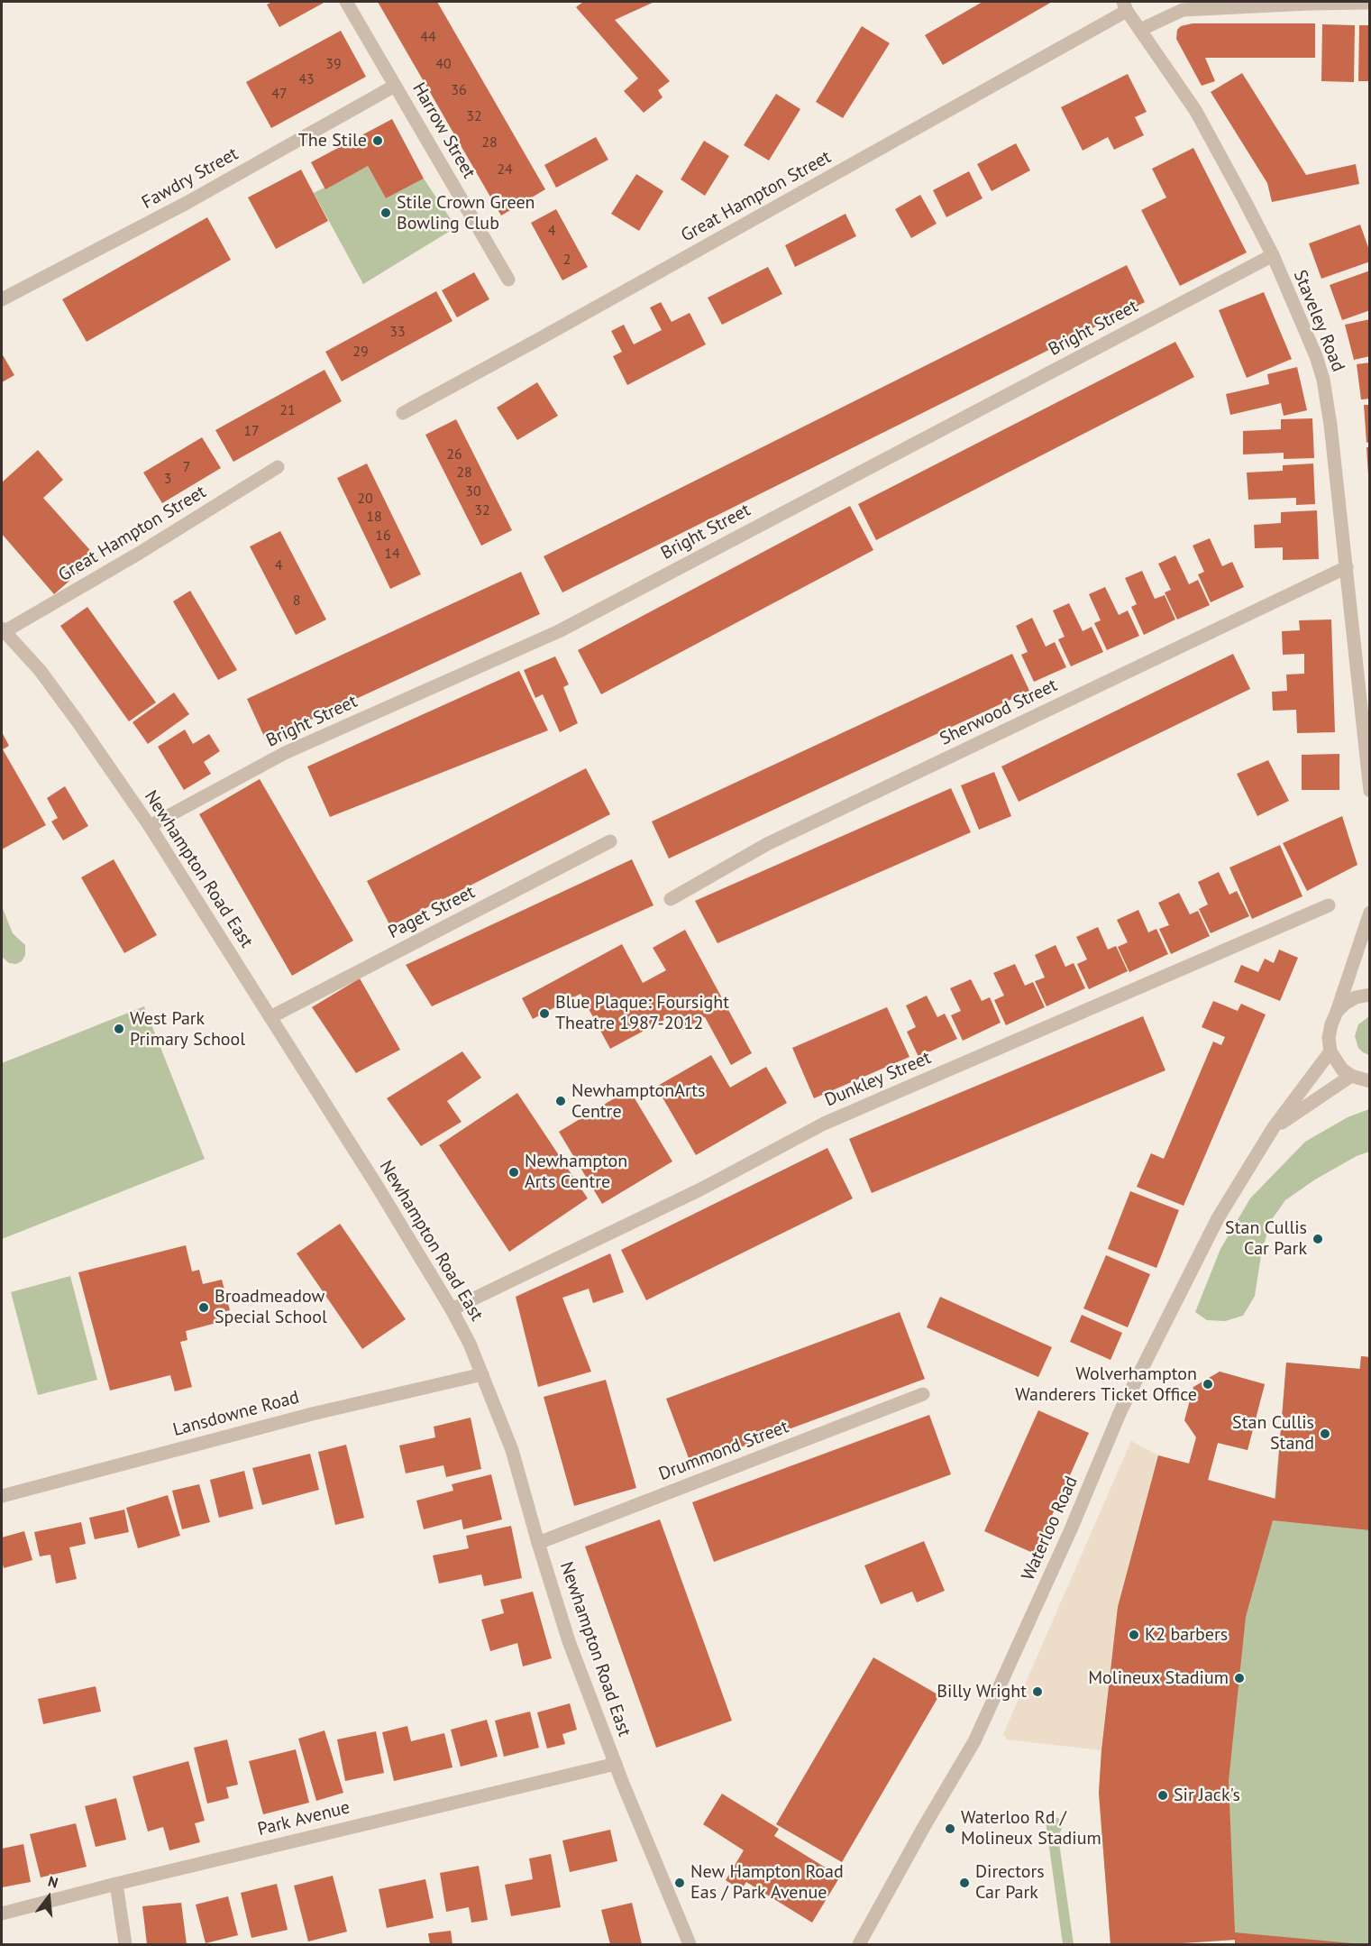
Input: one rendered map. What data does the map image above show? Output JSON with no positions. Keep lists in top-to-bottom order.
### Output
{
  "streets": {
    "street": [
      "Harrow Street",
      "Fawdry Street",
      "Great Hampton Street",
      "Staveley Road",
      "Bright Street",
      "Sherwood Street",
      "Newhampton Road East",
      "Paget Street",
      "Dunkley Street",
      "Lansdowne Road",
      "Drummond Street",
      "Waterloo Road",
      "Park Avenue"
    ]
  },
  "crossings": [
    ["Harrow Street", "Fawdry Street"],
    ["Great Hampton Street", "Staveley Road"],
    ["Great Hampton Street", "Newhampton Road East"],
    ["Staveley Road", "Bright Street"],
    ["Staveley Road", "Sherwood Street"],
    ["Bright Street", "Newhampton Road East"],
    ["Newhampton Road East", "Paget Street"],
    ["Newhampton Road East", "Dunkley Street"],
    ["Newhampton Road East", "Lansdowne Road"],
    ["Newhampton Road East", "Drummond Street"],
    ["Newhampton Road East", "Park Avenue"]
  ],
  "places": [
    "The Stile",
    "Stile Crown Green Bowling Club",
    "Blue Plaque: Foursight Theatre 1987-2012",
    "West Park Primary School",
    "NewhamptonArts Centre",
    "Newhampton Arts Centre",
    "Stan Cullis Car Park",
    "Broadmeadow Special School",
    "Wolverhampton Wanderers Ticket Office",
    "Stan Cullis Stand",
    "K2 barbers",
    "Molineux Stadium",
    "Billy Wright",
    "Sir Jack's",
    "Waterloo Rd / Molineux Stadium",
    "New Hampton Road Eas / Park Avenue",
    "Directors Car Park"
  ],
  "house_numbers": [
    "44",
    "39",
    "40",
    "43",
    "36",
    "47",
    "32",
    "28",
    "24",
    "4",
    "2",
    "33",
    "29",
    "21",
    "17",
    "26",
    "7",
    "28",
    "3",
    "30",
    "20",
    "32",
    "18",
    "16",
    "14",
    "4",
    "8"
  ],
  "north": "top"
}
